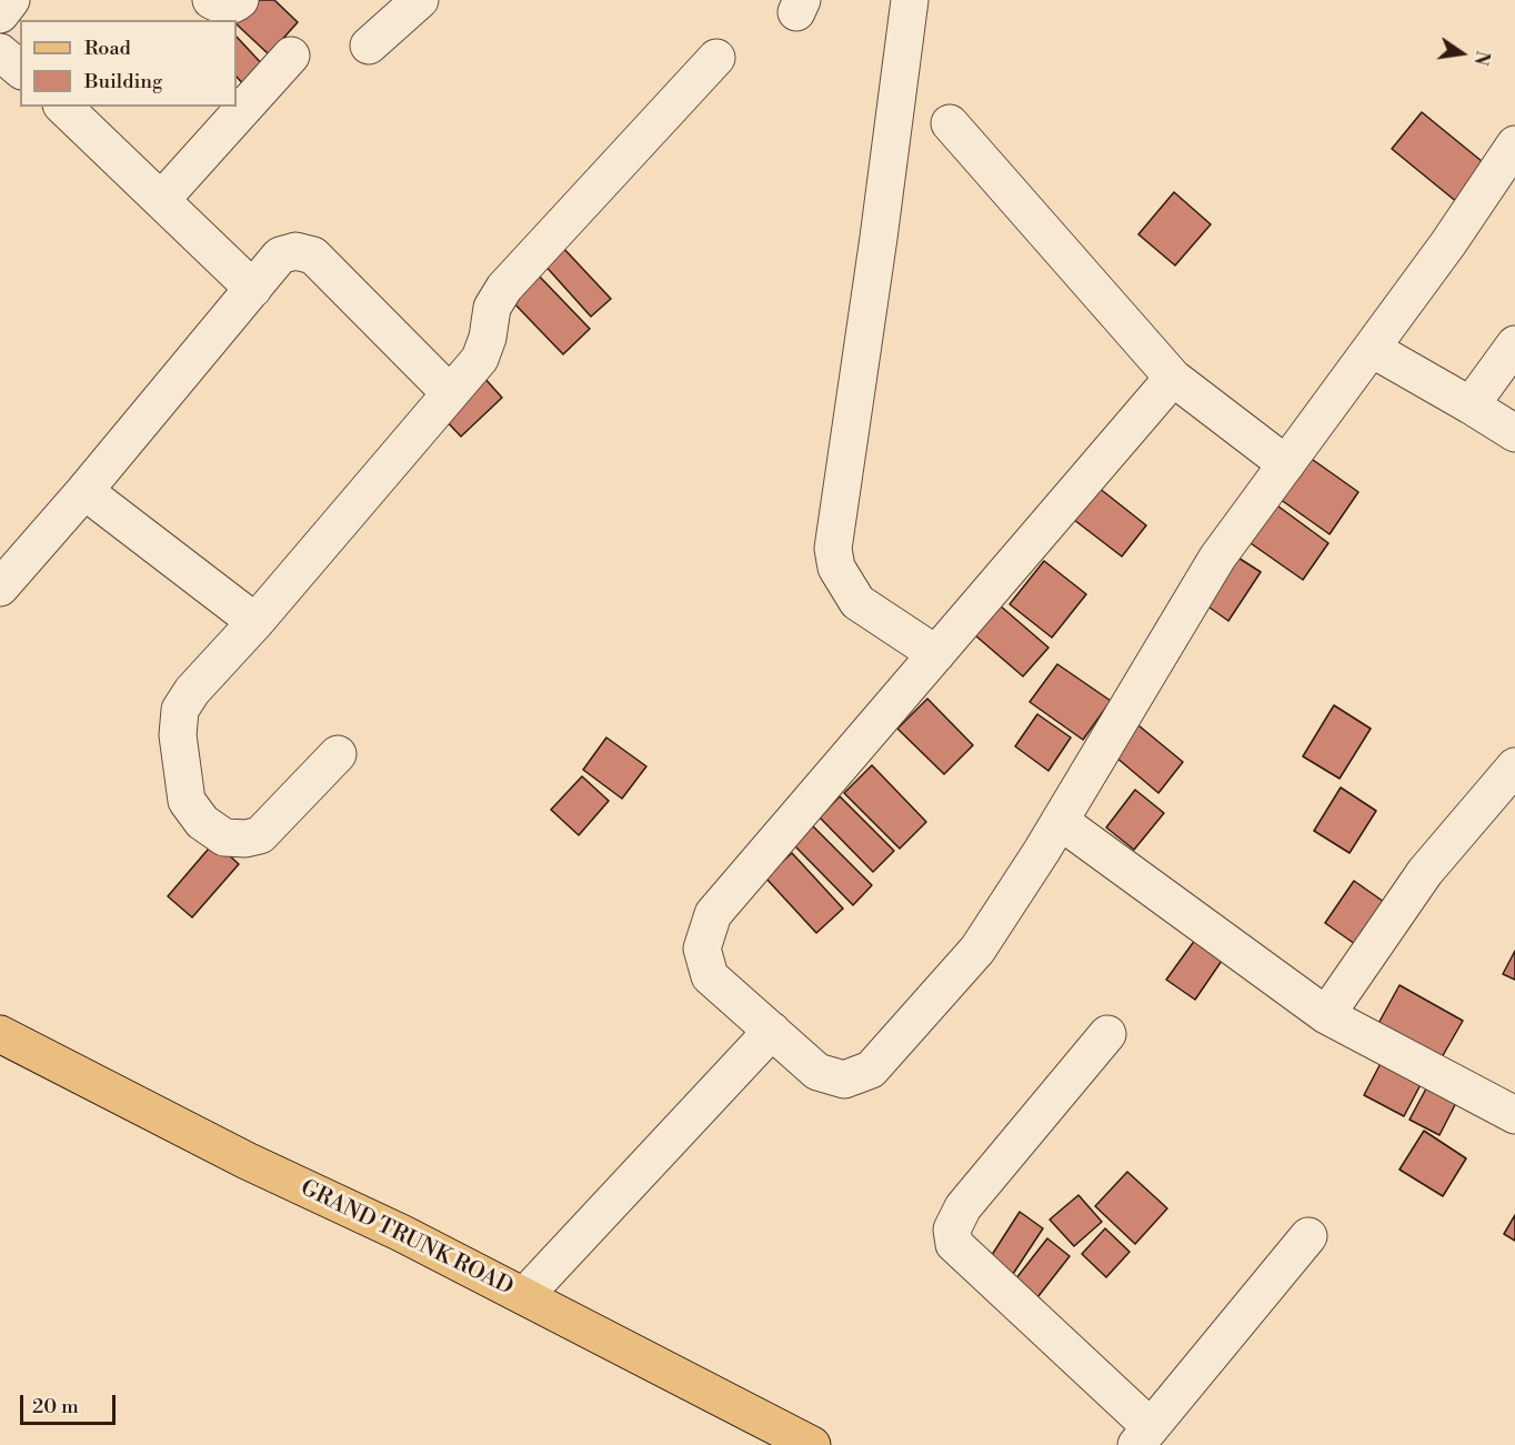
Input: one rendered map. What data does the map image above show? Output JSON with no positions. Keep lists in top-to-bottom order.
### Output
{
  "streets": {
    "main road": ["GRAND TRUNK ROAD"]
  },
  "legend": ["Road", "Building"],
  "scale_bar": "20 m",
  "north": "right"
}
